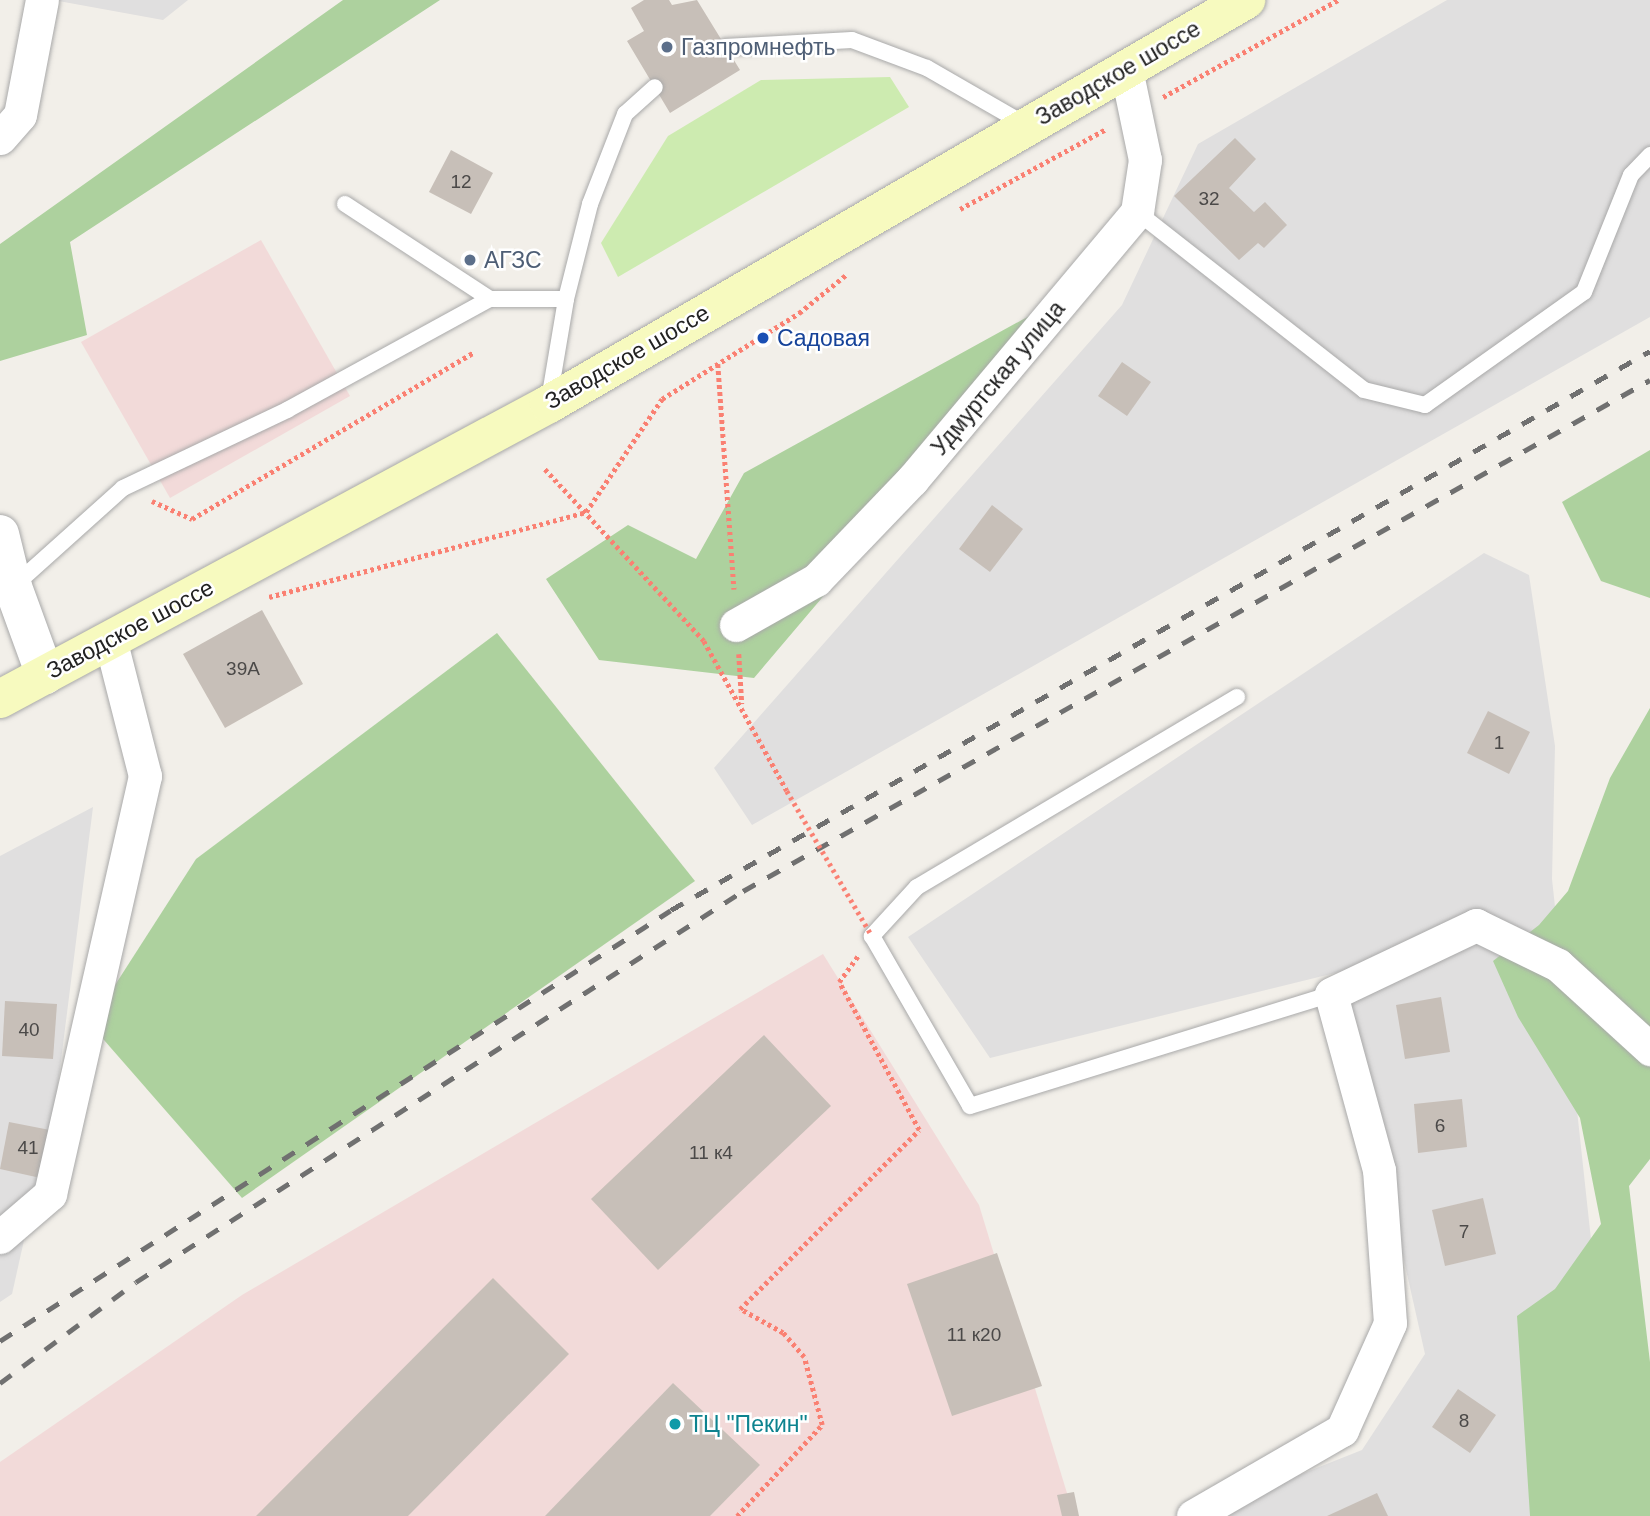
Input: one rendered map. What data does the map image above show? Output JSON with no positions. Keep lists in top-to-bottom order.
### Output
{
  "streets": {
    "main road": ["Заводское шоссе"],
    "street": ["Удмуртская улица"]
  },
  "places": [
    "Газпромнефть",
    "АГЗС",
    "Садовая",
    "ТЦ \"Пекин\""
  ],
  "house_numbers": [
    "12",
    "32",
    "39А",
    "1",
    "40",
    "6",
    "41",
    "11 к4",
    "7",
    "11 к20",
    "8"
  ]
}
